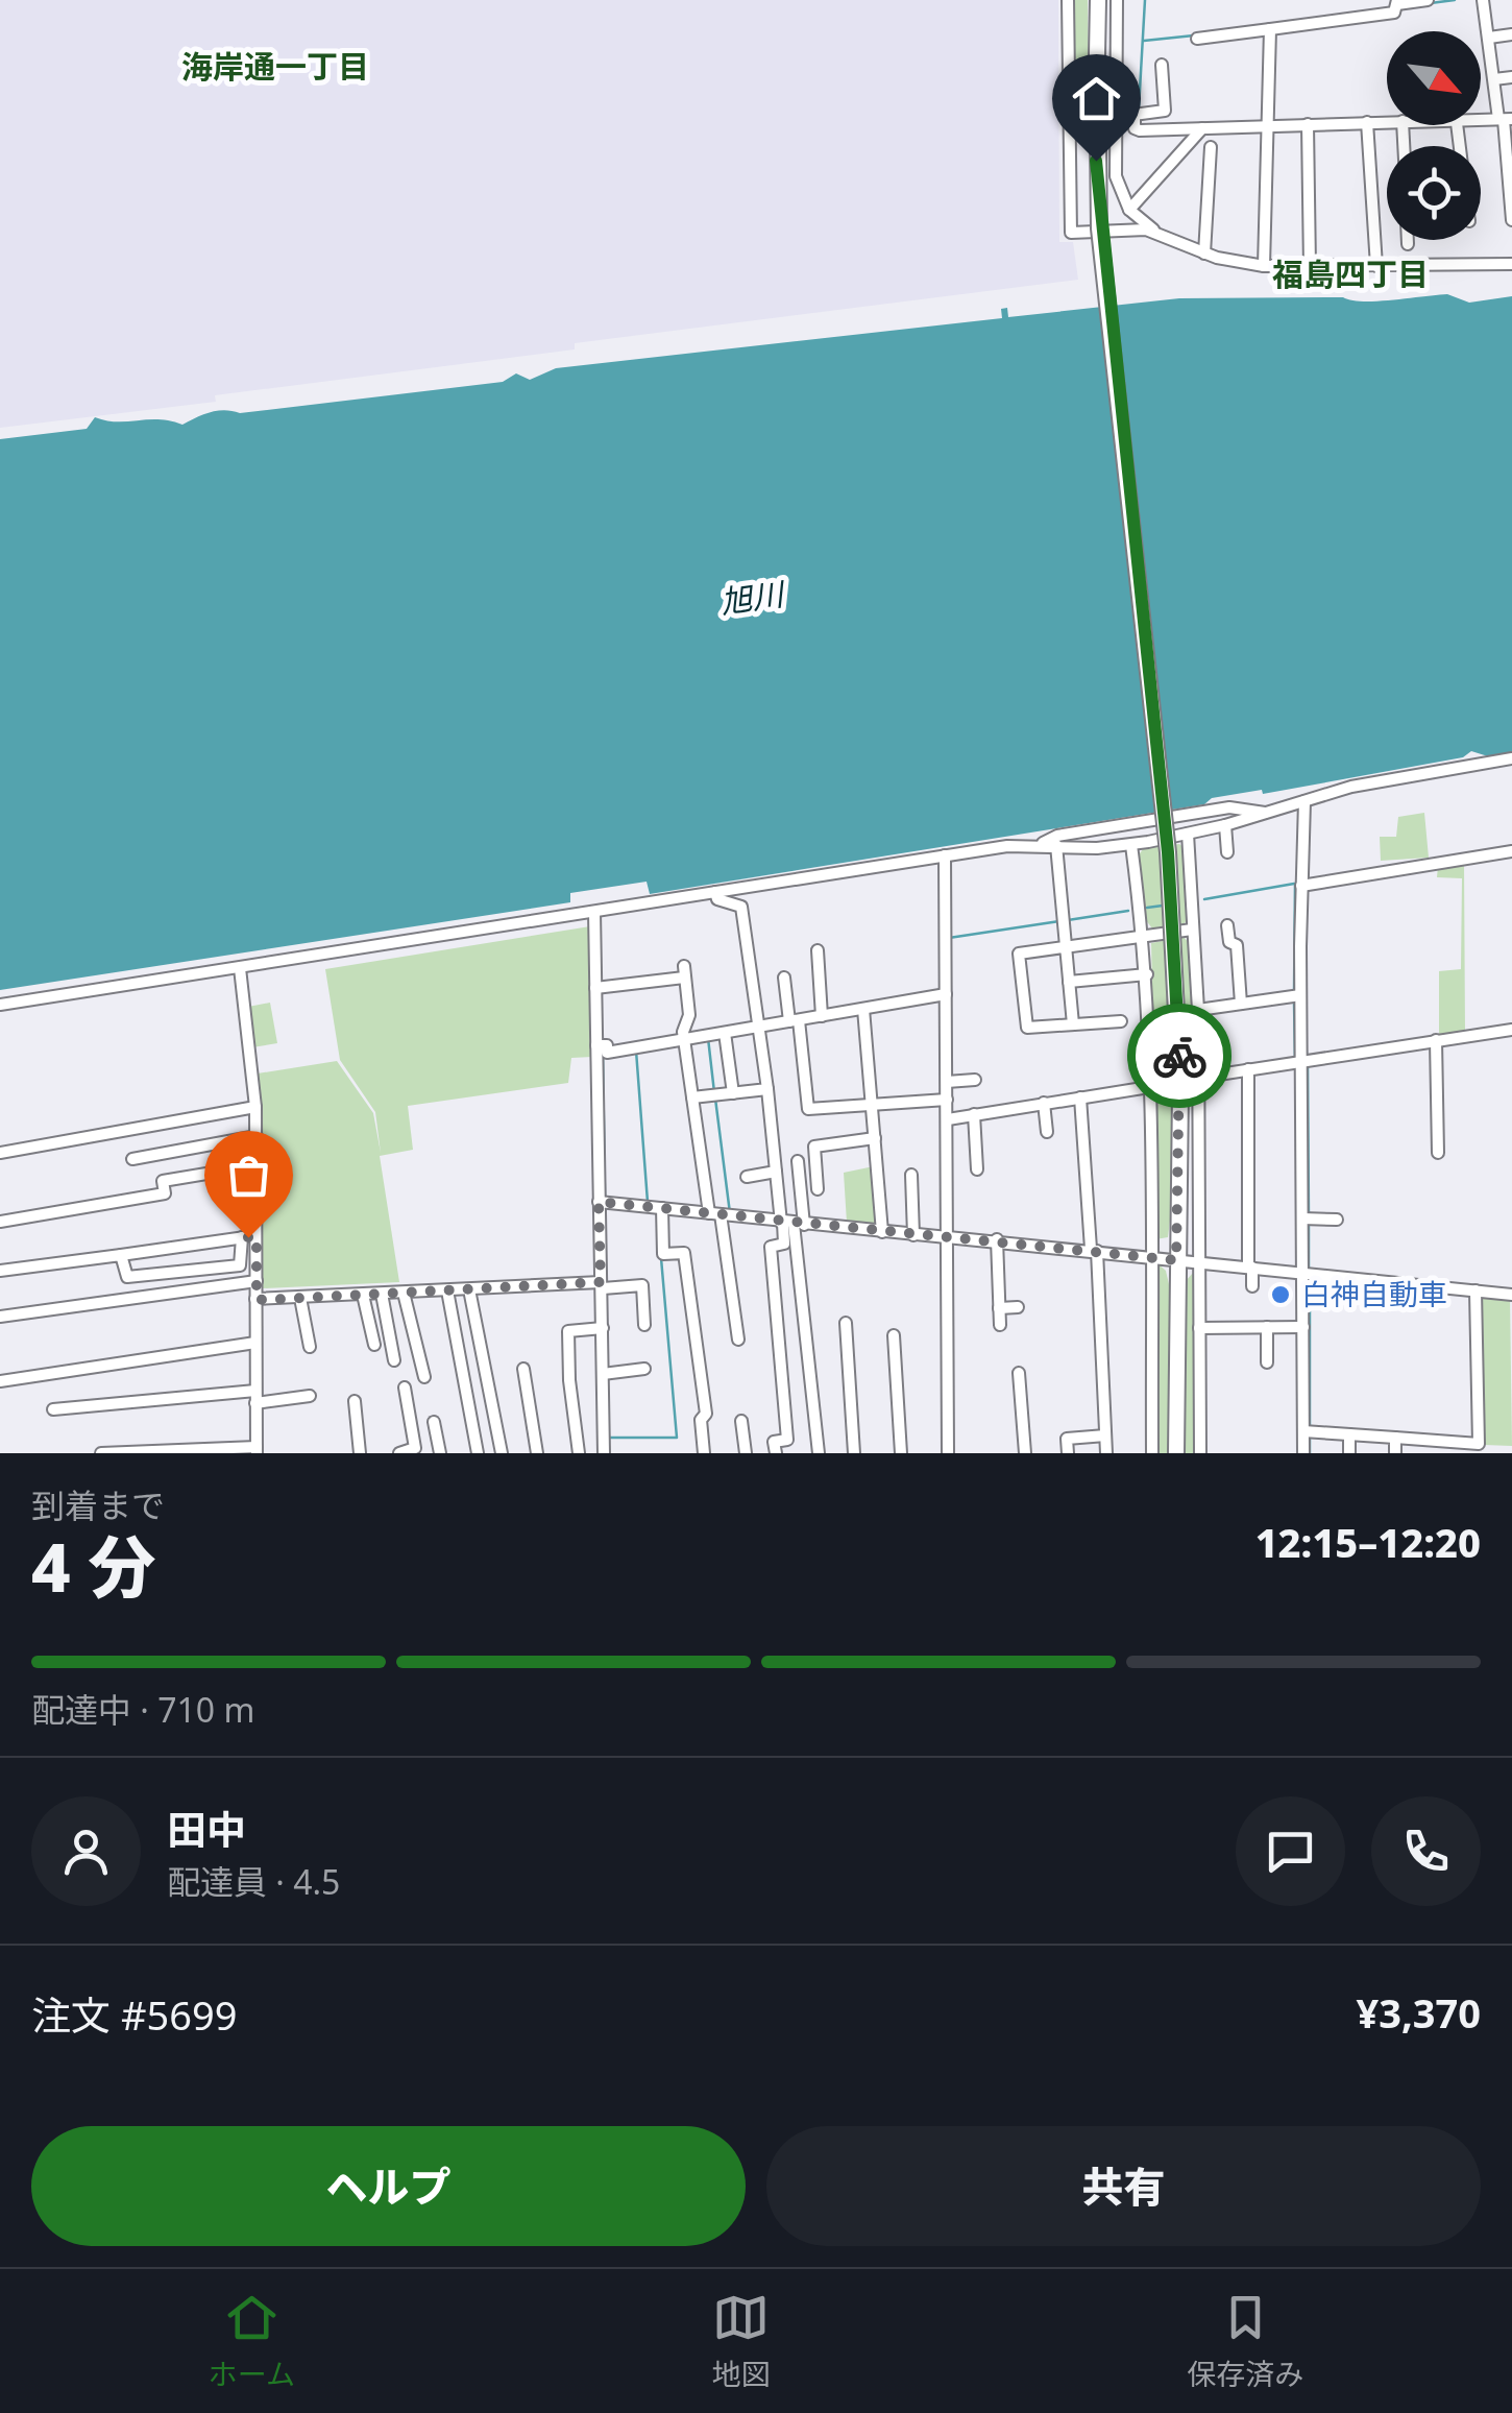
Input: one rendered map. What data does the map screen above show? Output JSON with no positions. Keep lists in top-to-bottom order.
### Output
{
  "districts": ["海岸通一丁目", "福島四丁目"],
  "water": ["旭川"],
  "places": ["白神自動車"],
  "north": "bottom right",
  "page": {
    "heading": ["4 分", "到着まで", "12:15–12:20"],
    "panel": [
      "田中",
      "配達員 · 4.5",
      "注文 #5699",
      "¥3,370"
    ],
    "bar": "配達中 · 710 m",
    "buttons": ["ヘルプ", "共有"],
    "tabs": ["ホーム", "地図", "保存済み"]
  }
}
